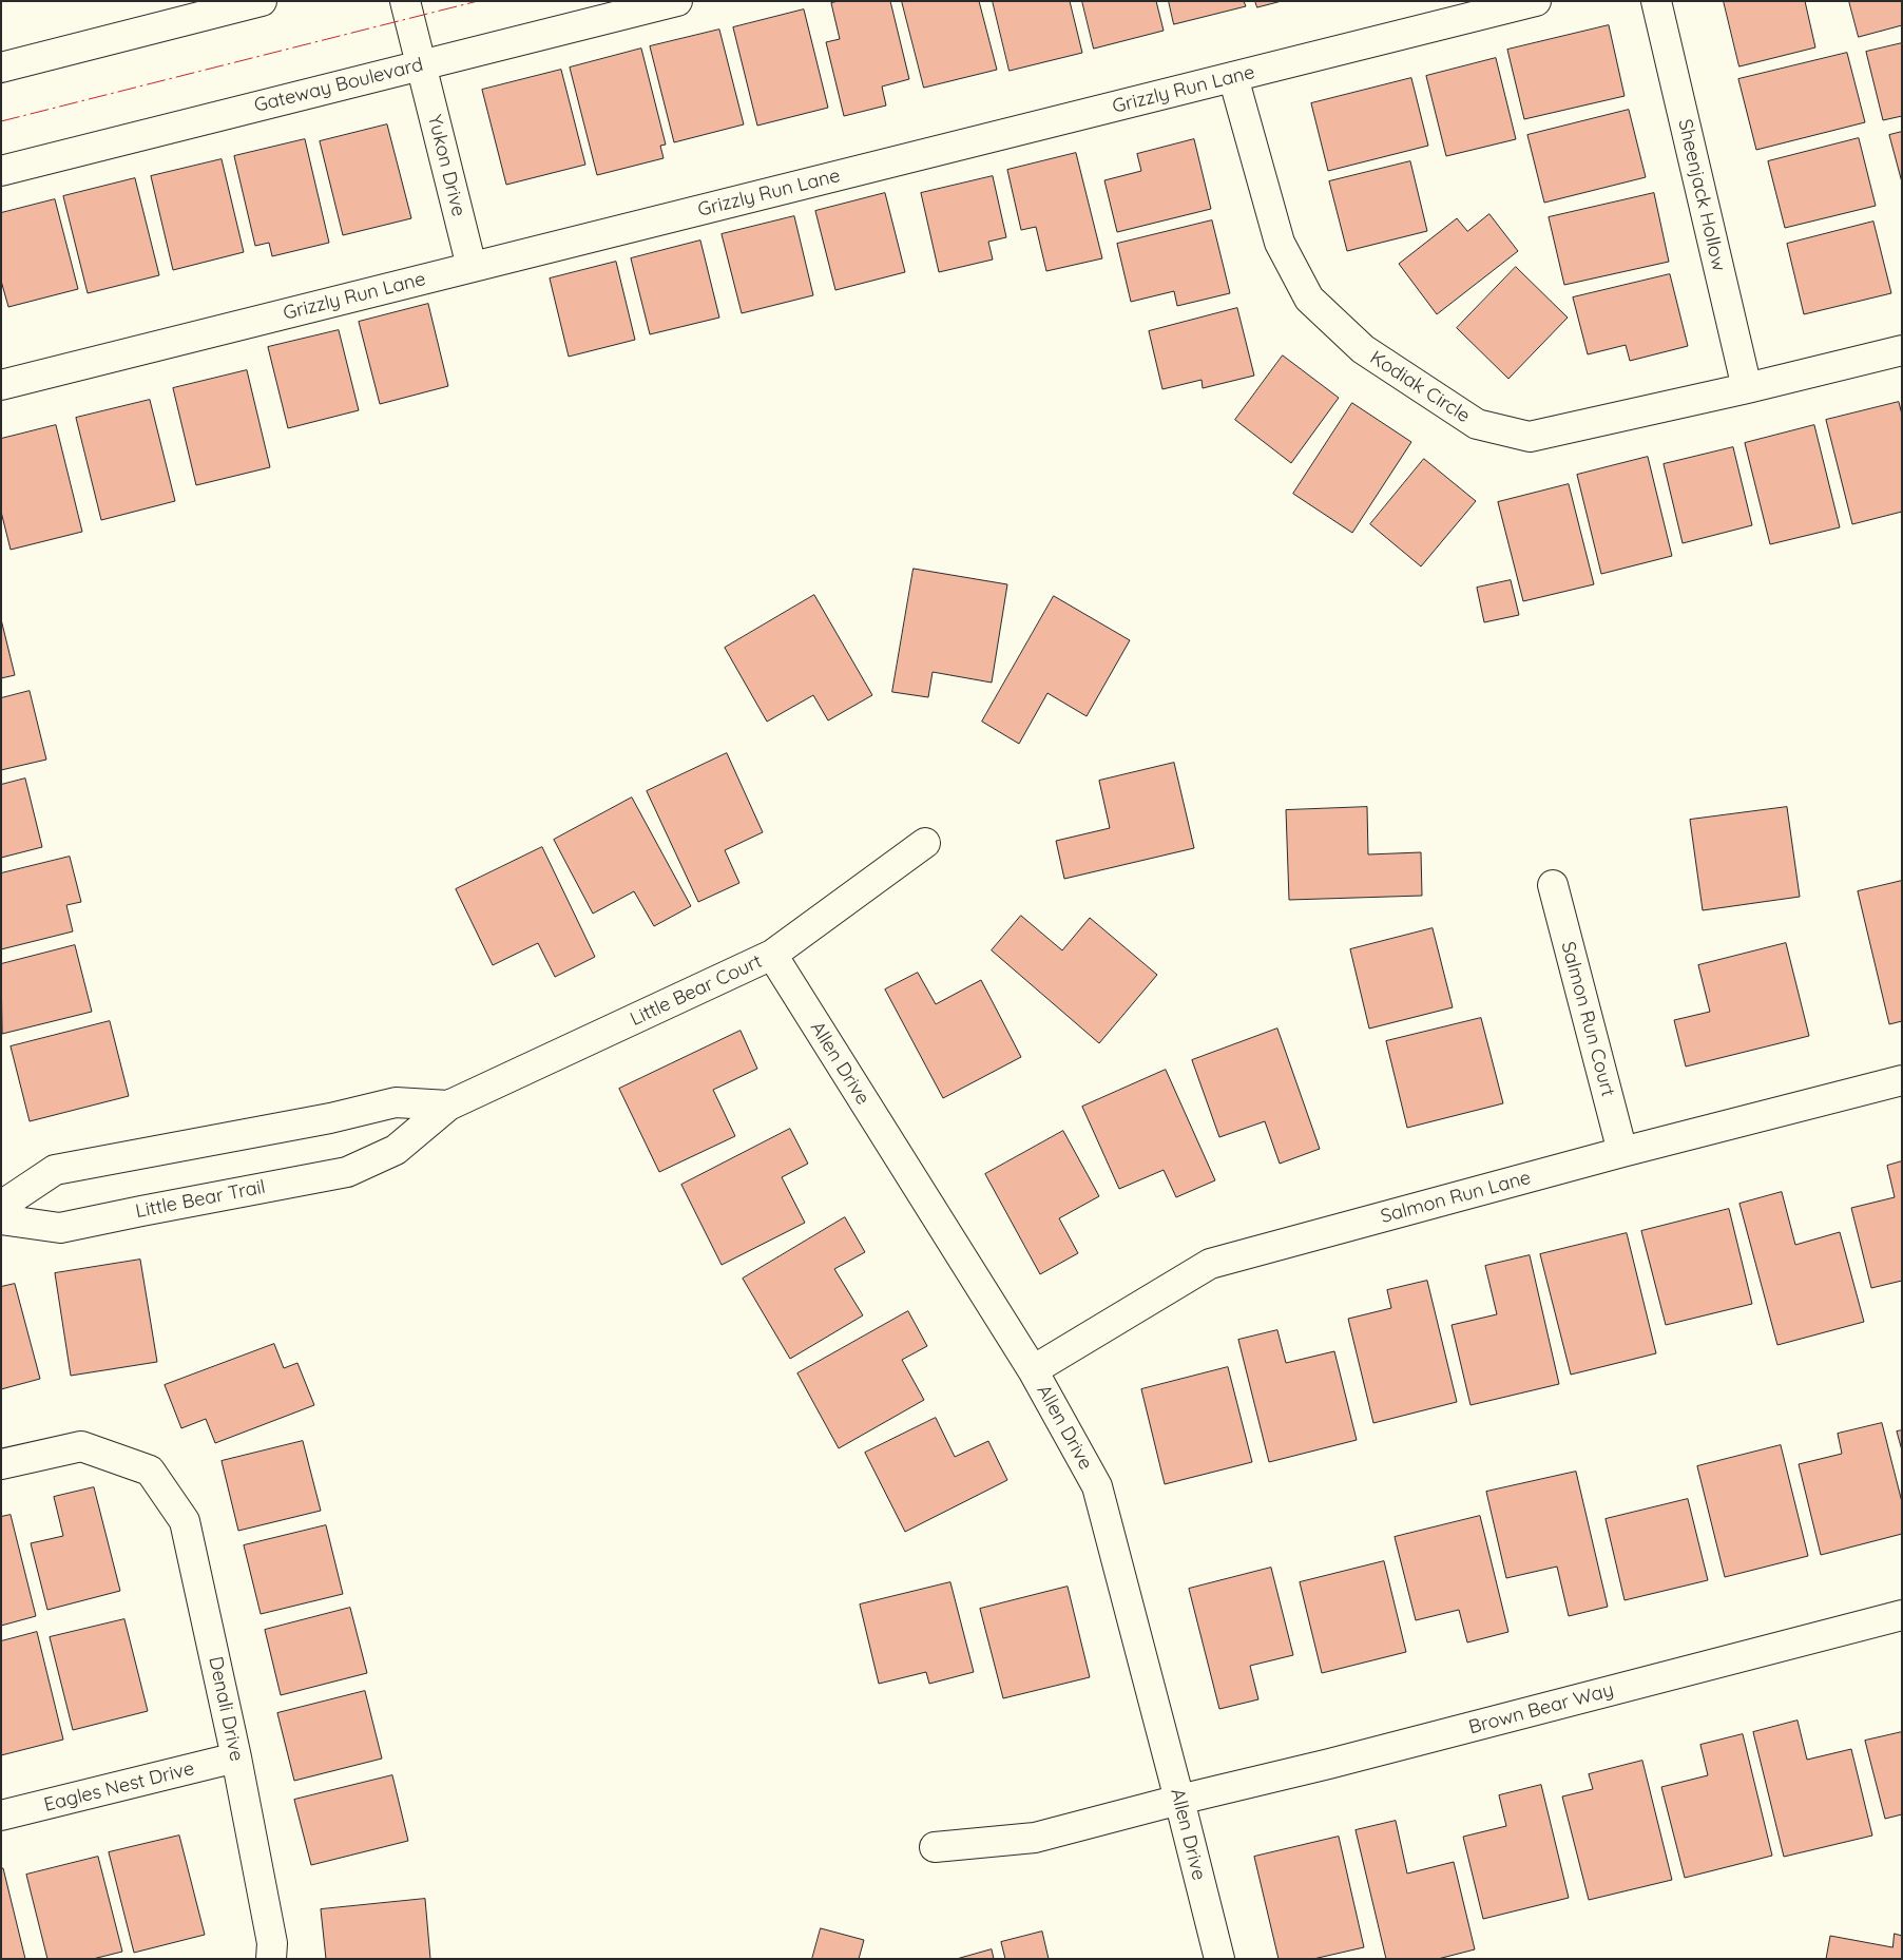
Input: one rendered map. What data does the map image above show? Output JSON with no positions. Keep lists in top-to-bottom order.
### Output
{
  "streets": {
    "street": [
      "Gateway Boulevard",
      "Grizzly Run Lane",
      "Yukon Drive",
      "Sheenjack Hollow",
      "Kodiak Circle",
      "Little Bear Court",
      "Salmon Run Court",
      "Allen Drive",
      "Salmon Run Lane",
      "Little Bear Trail",
      "Denali Drive",
      "Brown Bear Way",
      "Eagles Nest Drive"
    ]
  },
  "crossings": [
    ["Gateway Boulevard", "Yukon Drive"],
    ["Grizzly Run Lane", "Yukon Drive"],
    ["Grizzly Run Lane", "Kodiak Circle"],
    ["Sheenjack Hollow", "Kodiak Circle"],
    ["Little Bear Court", "Allen Drive"],
    ["Little Bear Court", "Little Bear Trail"],
    ["Salmon Run Court", "Salmon Run Lane"],
    ["Allen Drive", "Salmon Run Lane"],
    ["Allen Drive", "Brown Bear Way"],
    ["Denali Drive", "Eagles Nest Drive"]
  ]
}
